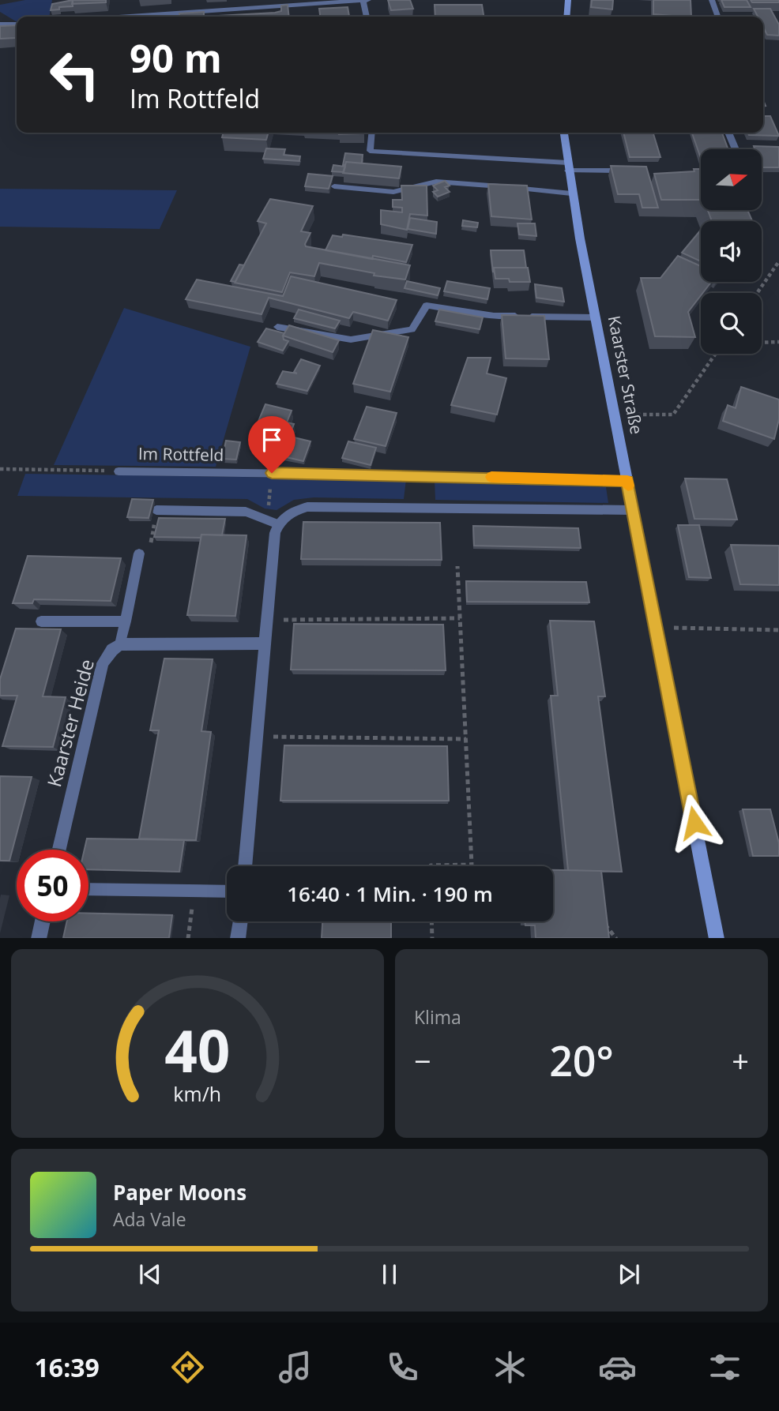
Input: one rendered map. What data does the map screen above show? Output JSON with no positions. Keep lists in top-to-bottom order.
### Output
{
  "streets": {
    "main road": ["Kaarster Straße"],
    "street": ["Kaarster Heide"],
    "lane": ["Im Rottfeld"]
  },
  "crossings": [
    ["Kaarster Straße", "Im Rottfeld"]
  ],
  "north": "right",
  "page": {
    "turn": ["90 m", "Im Rottfeld"],
    "limit": "50",
    "trip": "16:40 · 1 Min. · 190 m",
    "tile": "Klima",
    "heat": ["−", "20°", "+"],
    "song": ["Paper Moons", "Ada Vale"],
    "tabs": "16:39",
    "gauge": ["40", "km/h"]
  }
}
